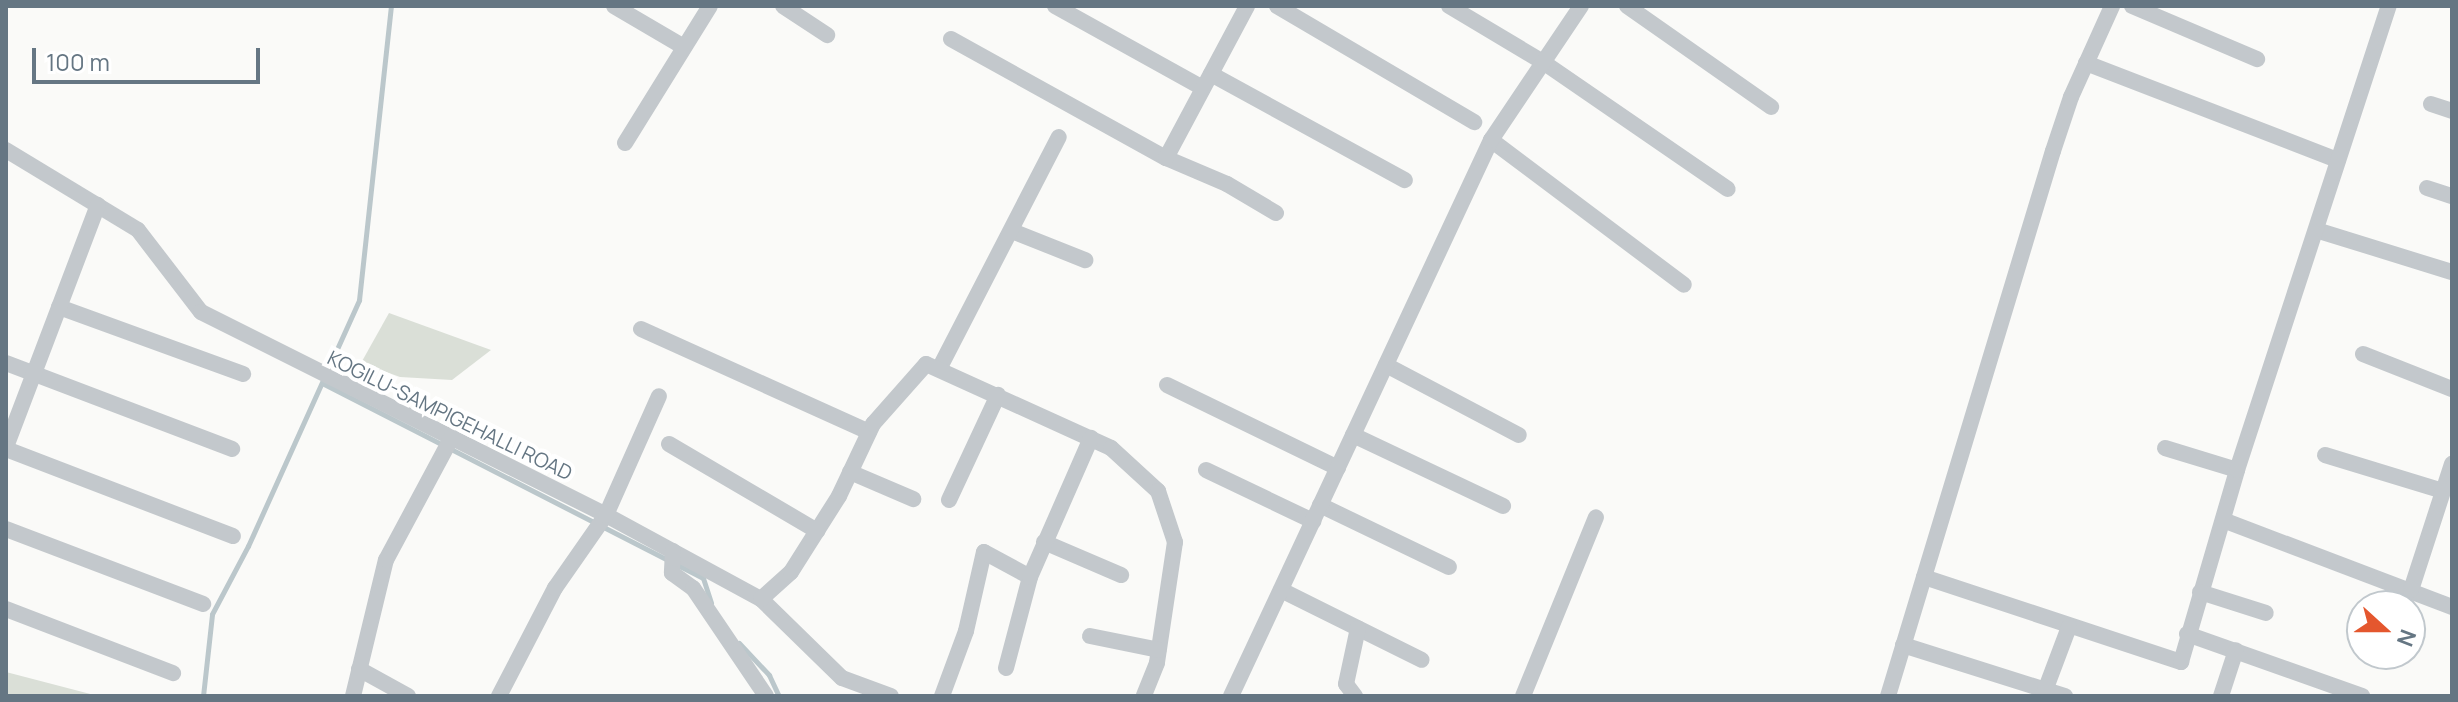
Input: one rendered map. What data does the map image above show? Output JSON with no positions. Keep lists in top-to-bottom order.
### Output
{
  "streets": {
    "street": ["KOGILU-SAMPIGEHALLI ROAD"]
  },
  "scale_bar": "100 m",
  "north": "right"
}
